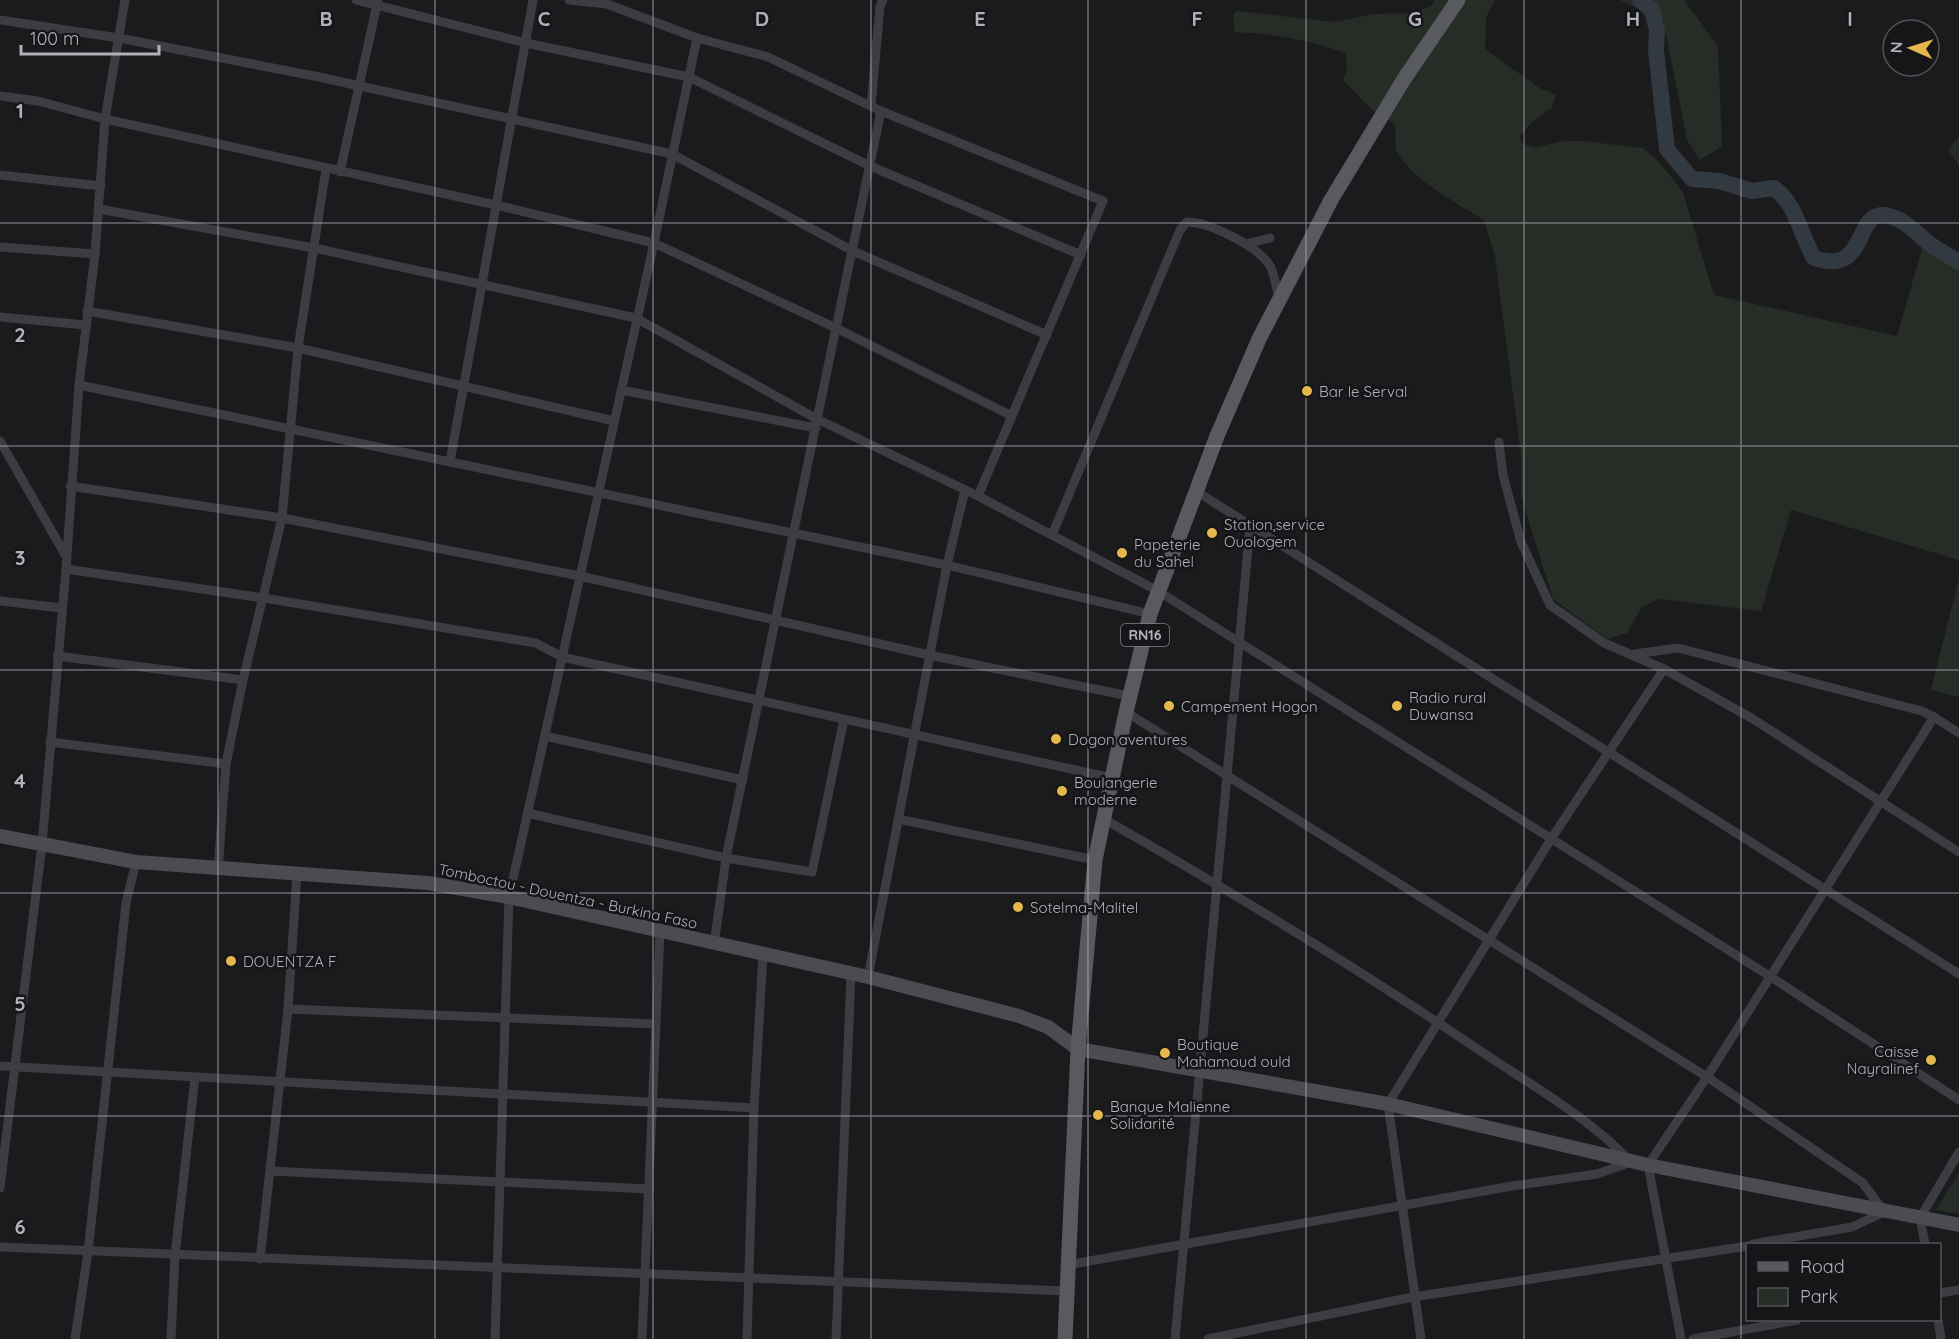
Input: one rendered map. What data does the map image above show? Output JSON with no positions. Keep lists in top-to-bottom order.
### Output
{
  "streets": {
    "main road": ["RN16", "Tomboctou - Douentza - Burkina Faso"]
  },
  "crossings": [
    ["RN16", "Tomboctou - Douentza - Burkina Faso"]
  ],
  "places": [
    "Bar le Serval",
    "Station,service Ouologem",
    "Papeterie du Sahel",
    "Campement Hogon",
    "Radio rural Duwansa",
    "Dogon aventures",
    "Boulangerie moderne",
    "Sotelma-Malitel",
    "DOUENTZA F",
    "Boutique Mahamoud ould",
    "Caisse Nayralinef",
    "Banque Malienne Solidarité"
  ],
  "legend": ["Road", "Park"],
  "scale_bar": "100 m",
  "north": "left",
  "grid": {
    "columns": [
      "B",
      "C",
      "D",
      "E",
      "F",
      "G",
      "H",
      "I"
    ],
    "rows": [
      "1",
      "2",
      "3",
      "4",
      "5",
      "6"
    ]
  }
}
